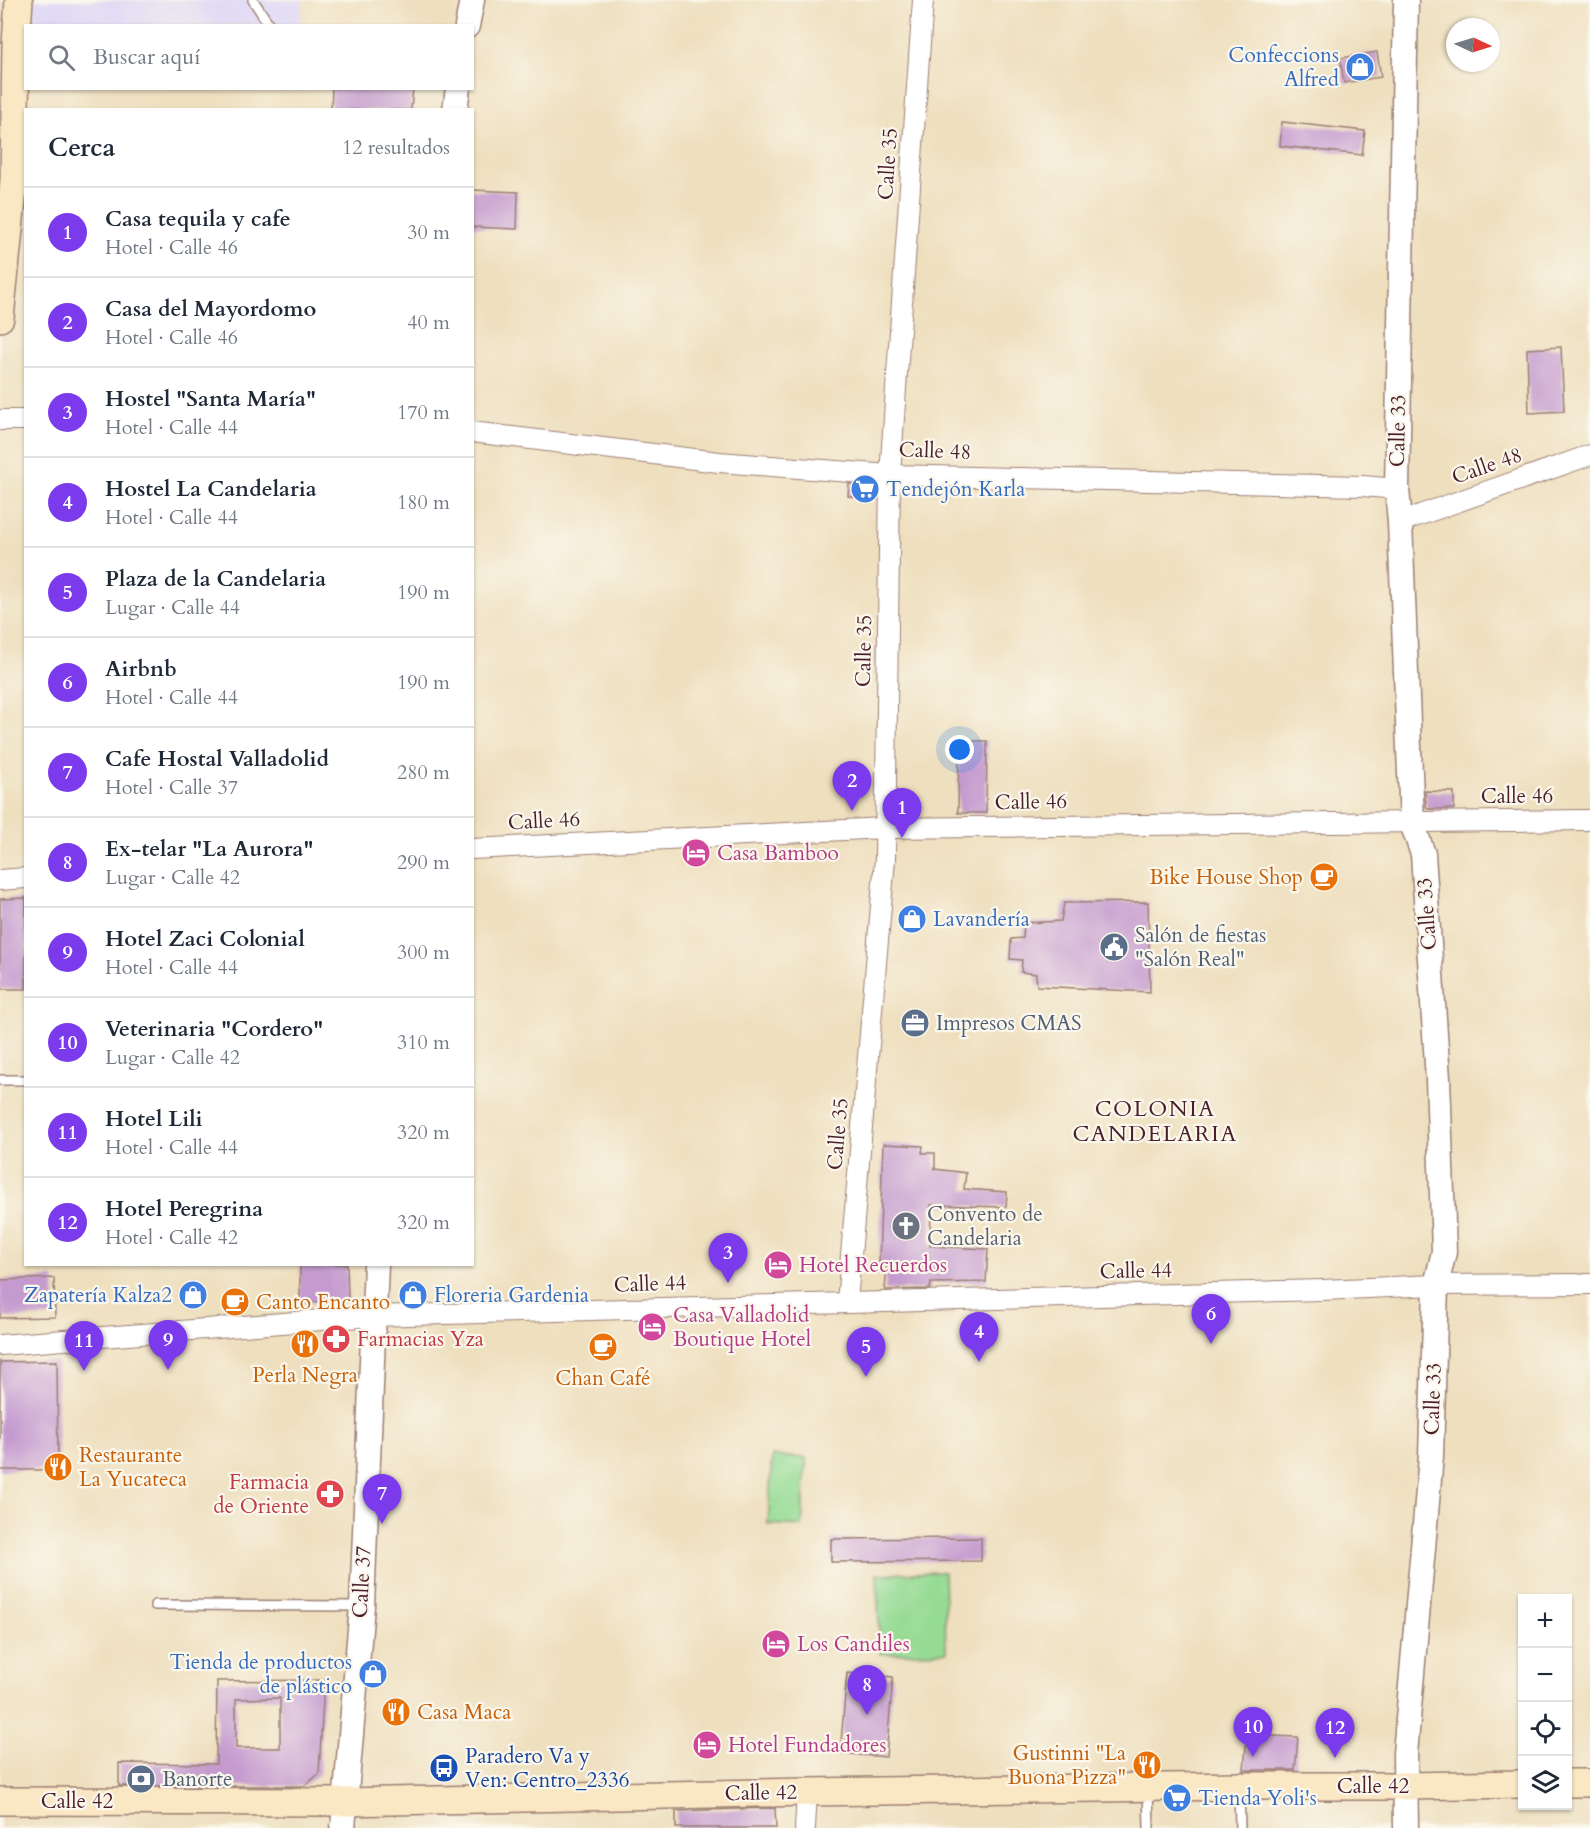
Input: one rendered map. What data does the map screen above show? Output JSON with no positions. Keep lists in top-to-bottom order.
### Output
{
  "streets": {
    "main road": ["Calle 42"],
    "street": [
      "Calle 35",
      "Calle 33",
      "Calle 48",
      "Calle 46",
      "Calle 44",
      "Calle 37"
    ]
  },
  "crossings": [
    ["Calle 35", "Calle 48"],
    ["Calle 35", "Calle 46"],
    ["Calle 35", "Calle 44"],
    ["Calle 33", "Calle 48"],
    ["Calle 33", "Calle 46"],
    ["Calle 33", "Calle 44"],
    ["Calle 33", "Calle 42"],
    ["Calle 44", "Calle 37"],
    ["Calle 37", "Calle 42"]
  ],
  "districts": ["COLONIA CANDELARIA"],
  "places": {
    "shop": [
      "Confeccions Alfred",
      "Lavandería",
      "Zapatería Kalza2",
      "Floreria Gardenia",
      "Tienda de productos de plástico"
    ],
    "supermarket": ["Tendejón Karla", "Tienda Yoli's"],
    "hotel": [
      "Casa Bamboo",
      "Hotel Recuerdos",
      "Casa Valladolid Boutique Hotel",
      "Los Candiles",
      "Hotel Fundadores"
    ],
    "cafe": ["Bike House Shop", "Canto Encanto", "Chan Café"],
    "public building": ["Salón de fiestas \"Salón Real\""],
    "office": ["Impresos CMAS"],
    "church": ["Convento de Candelaria"],
    "pharmacy": ["Farmacias Yza", "Farmacia de Oriente"],
    "restaurant": [
      "Perla Negra",
      "Restaurante La Yucateca",
      "Casa Maca",
      "Gustinni \"La Buona Pizza\""
    ],
    "bus stop": ["Paradero Va y Ven: Centro_2336"],
    "bank": ["Banorte"]
  },
  "north": "right",
  "page": {
    "search": "Buscar aquí",
    "heading": ["Cerca", "12 resultados"],
    "list": [
      {
        "mark": "1",
        "name": "Casa tequila y cafe",
        "note": "Hotel · Calle 46",
        "value": "30 m"
      },
      {
        "mark": "2",
        "name": "Casa del Mayordomo",
        "note": "Hotel · Calle 46",
        "value": "40 m"
      },
      {
        "mark": "3",
        "name": "Hostel \"Santa María\"",
        "note": "Hotel · Calle 44",
        "value": "170 m"
      },
      {
        "mark": "4",
        "name": "Hostel La Candelaria",
        "note": "Hotel · Calle 44",
        "value": "180 m"
      },
      {
        "mark": "5",
        "name": "Plaza de la Candelaria",
        "note": "Lugar · Calle 44",
        "value": "190 m"
      },
      {
        "mark": "6",
        "name": "Airbnb",
        "note": "Hotel · Calle 44",
        "value": "190 m"
      },
      {
        "mark": "7",
        "name": "Cafe Hostal Valladolid",
        "note": "Hotel · Calle 37",
        "value": "280 m"
      },
      {
        "mark": "8",
        "name": "Ex-telar \"La Aurora\"",
        "note": "Lugar · Calle 42",
        "value": "290 m"
      },
      {
        "mark": "9",
        "name": "Hotel Zaci Colonial",
        "note": "Hotel · Calle 44",
        "value": "300 m"
      },
      {
        "mark": "10",
        "name": "Veterinaria \"Cordero\"",
        "note": "Lugar · Calle 42",
        "value": "310 m"
      },
      {
        "mark": "11",
        "name": "Hotel Lili",
        "note": "Hotel · Calle 44",
        "value": "320 m"
      },
      {
        "mark": "12",
        "name": "Hotel Peregrina",
        "note": "Hotel · Calle 42",
        "value": "320 m"
      }
    ],
    "pins": [
      "2",
      "1",
      "3",
      "6",
      "4",
      "9",
      "11",
      "5",
      "7",
      "8",
      "10",
      "12"
    ],
    "map_buttons": ["+", "−"]
  }
}
